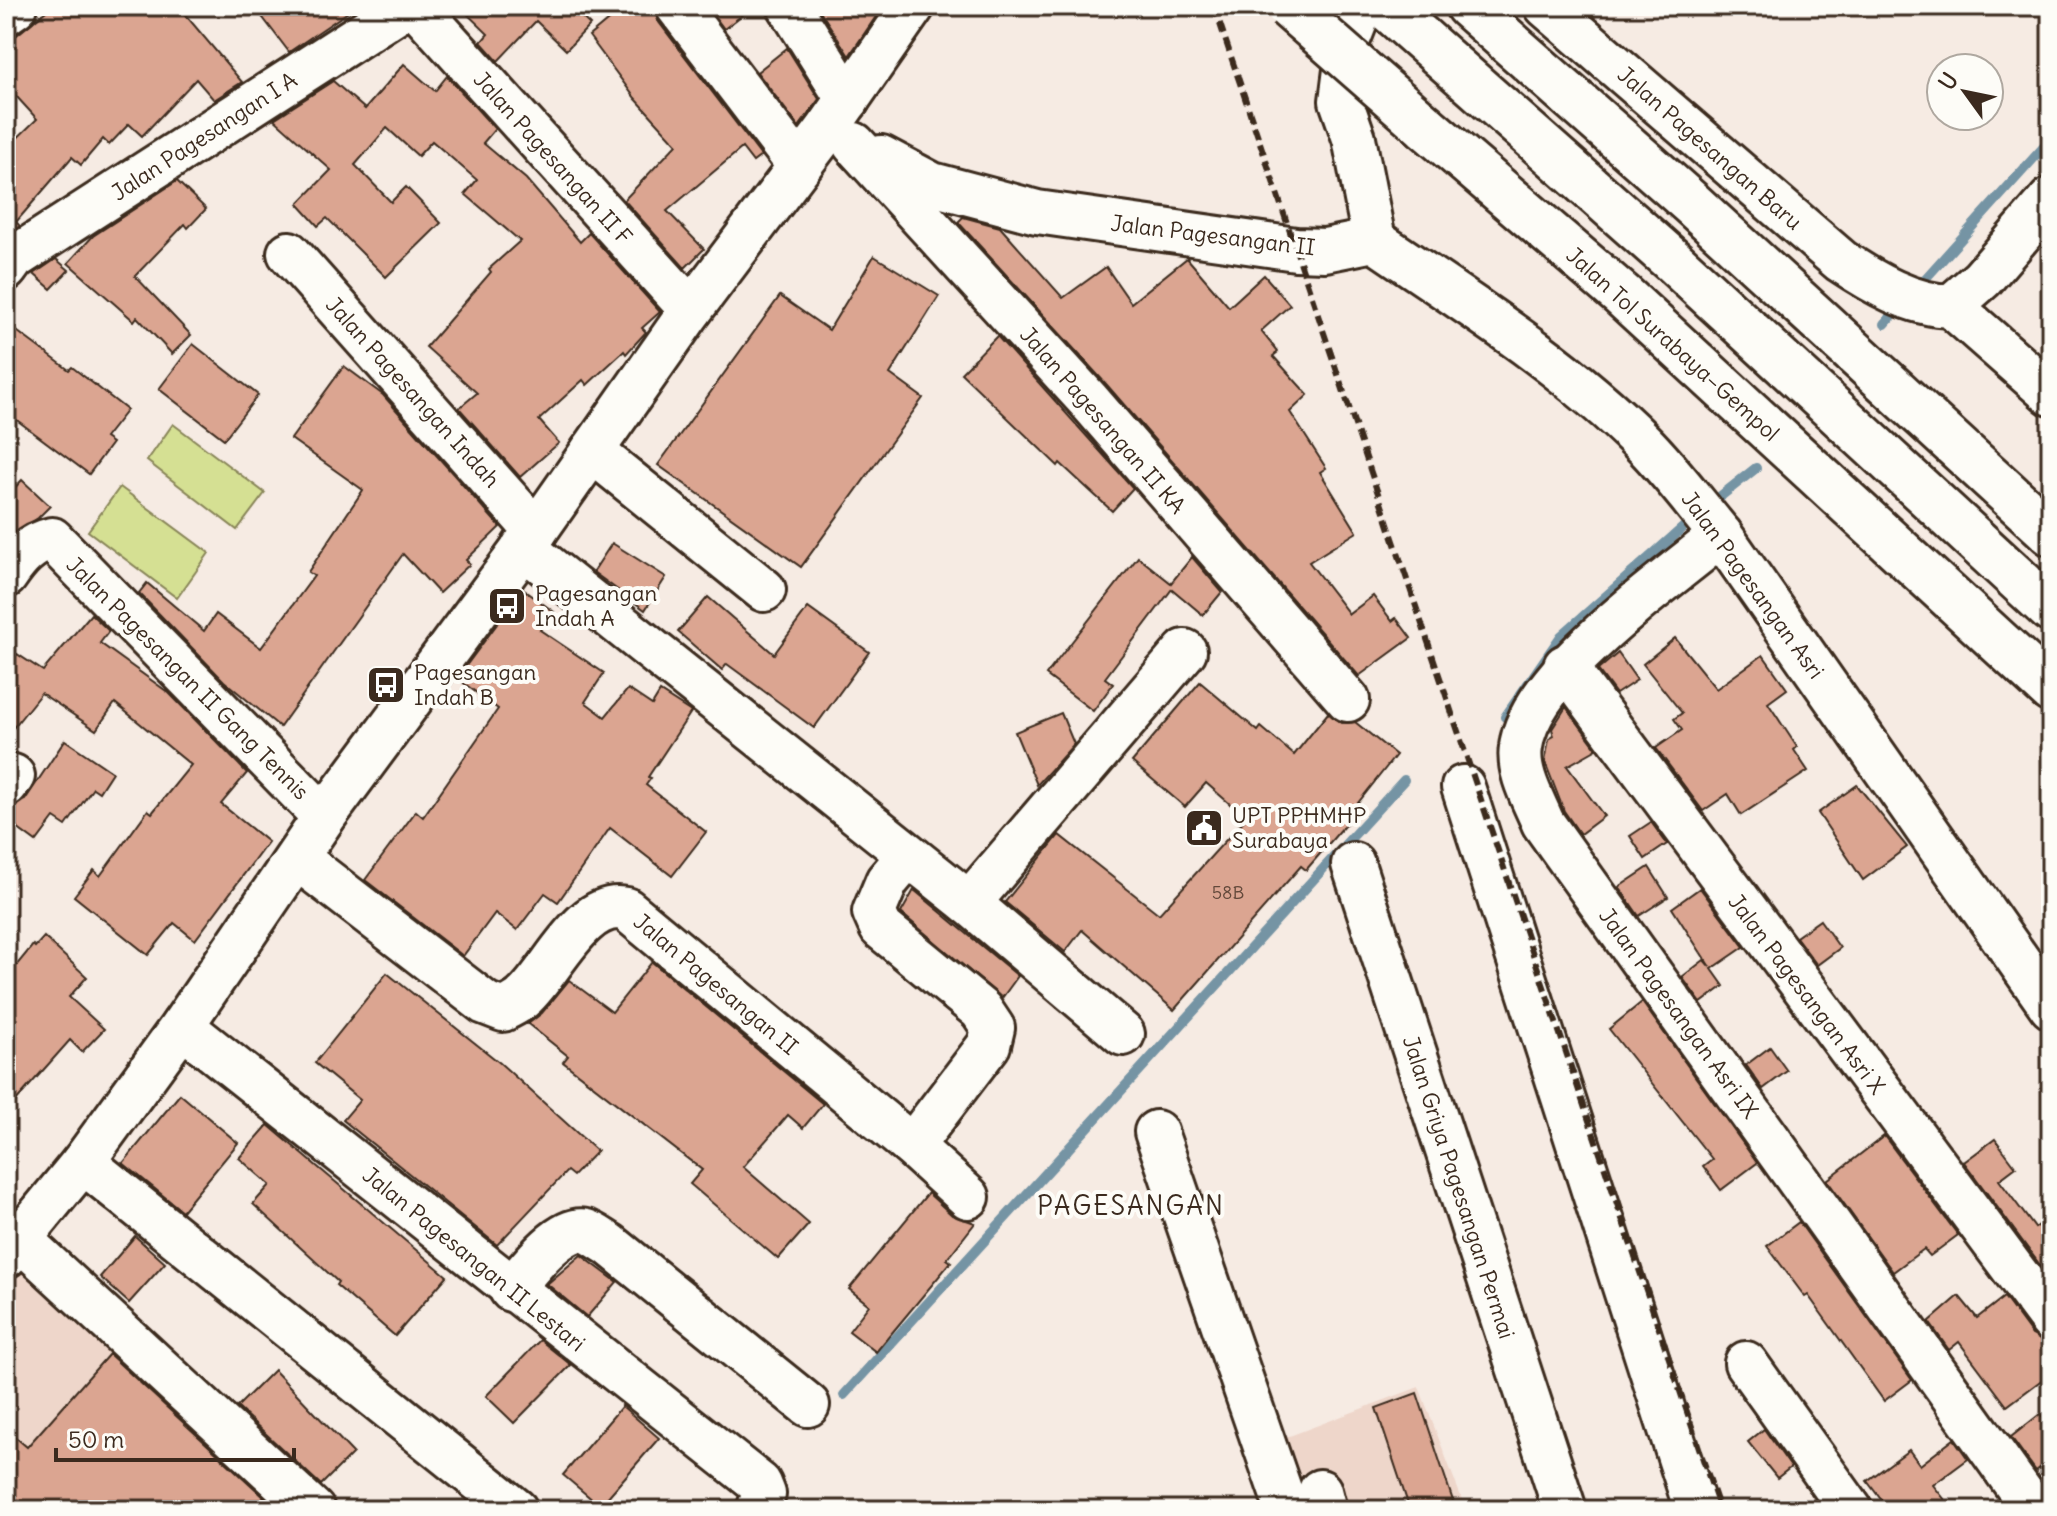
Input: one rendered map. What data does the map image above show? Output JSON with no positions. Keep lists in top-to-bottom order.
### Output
{
  "streets": {
    "highway": ["Jalan Tol Surabaya–Gempol"],
    "street": [
      "Jalan Pagesangan I A",
      "Jalan Pagesangan Baru",
      "Jalan Pagesangan II F",
      "Jalan Pagesangan II",
      "Jalan Pagesangan Indah",
      "Jalan Pagesangan II KA",
      "Jalan Pagesangan Asri",
      "Jalan Pagesangan II Gang Tennis",
      "Jalan Pagesangan Asri X",
      "Jalan Pagesangan Asri IX",
      "Jalan Griya Pagesangan Permai",
      "Jalan Pagesangan II Lestari"
    ]
  },
  "crossings": [
    ["Jalan Pagesangan II", "Jalan Pagesangan II KA"],
    ["Jalan Pagesangan II", "Jalan Pagesangan Asri"],
    ["Jalan Pagesangan Asri", "Jalan Pagesangan Asri IX"],
    ["Jalan Pagesangan Asri X", "Jalan Pagesangan Asri IX"]
  ],
  "districts": ["PAGESANGAN"],
  "places": {
    "bus stop": ["Pagesangan Indah A", "Pagesangan Indah B"],
    "public building": ["UPT PPHMHP Surabaya"]
  },
  "house_numbers": ["58B"],
  "scale_bar": "50 m",
  "north": "top left"
}
